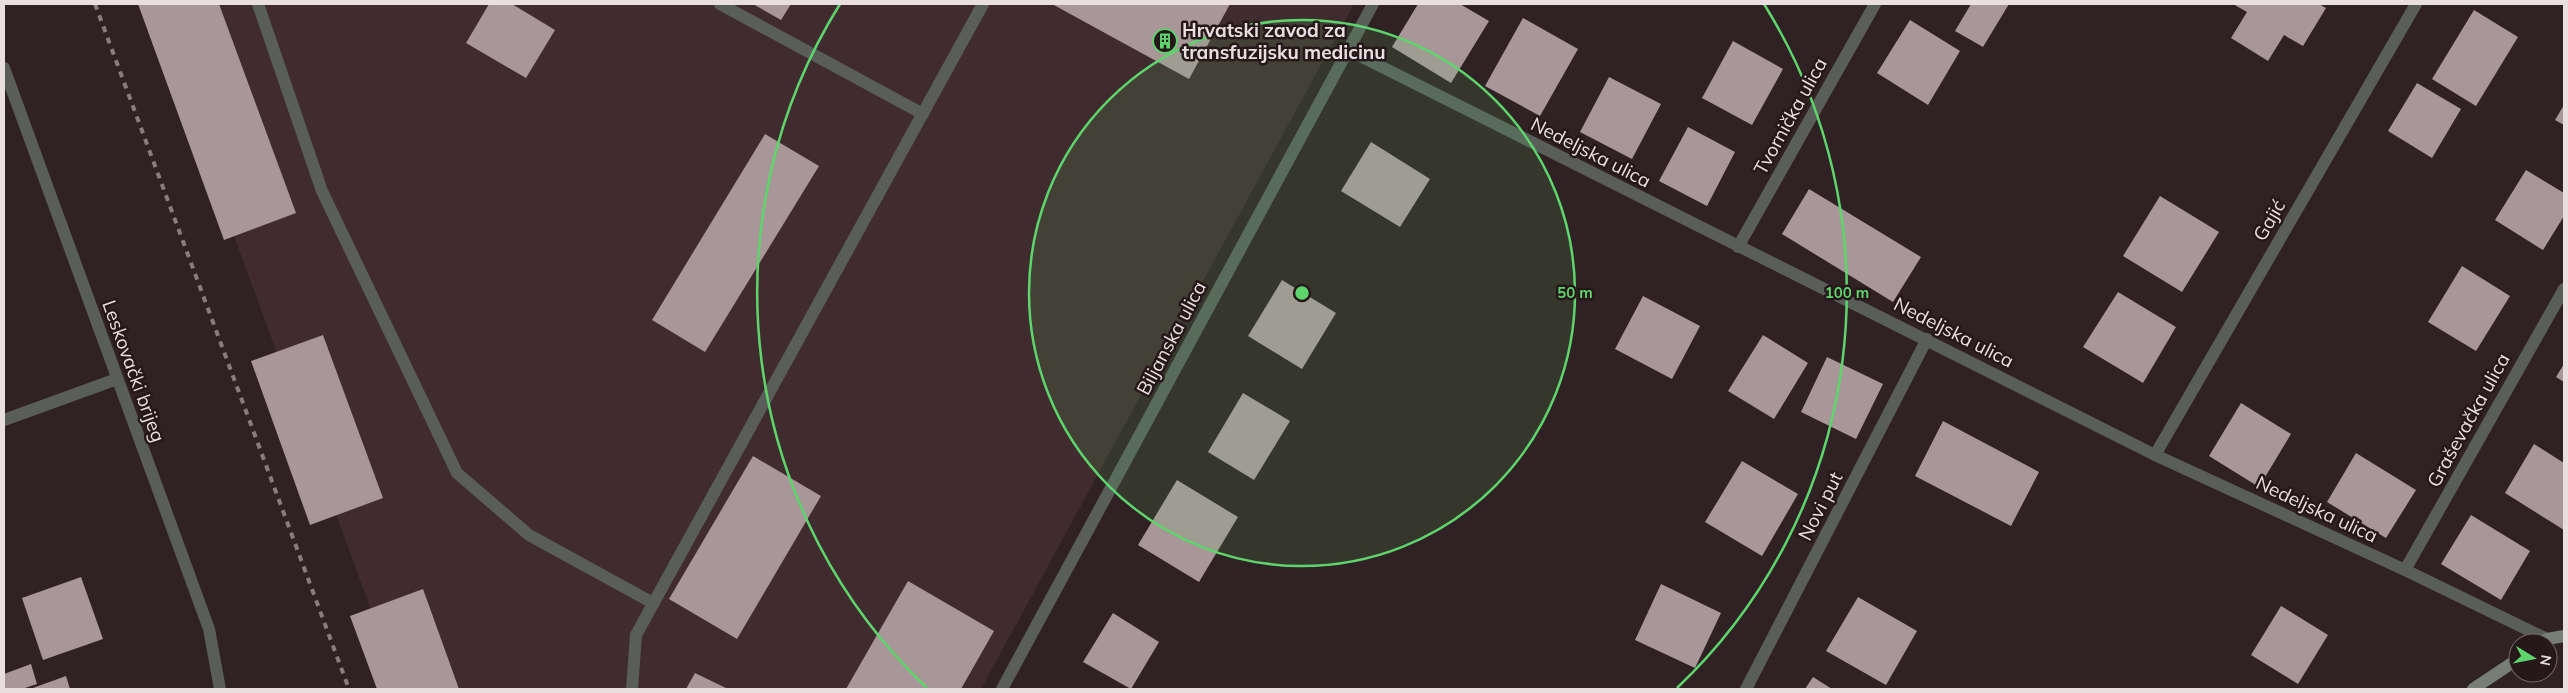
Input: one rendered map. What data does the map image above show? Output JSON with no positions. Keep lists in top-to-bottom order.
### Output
{
  "streets": {
    "street": [
      "Tvornička ulica",
      "Nedeljska ulica",
      "Gajić",
      "Biljanska ulica",
      "Leskovački brijeg",
      "Graševačka ulica",
      "Novi put"
    ]
  },
  "crossings": [
    ["Tvornička ulica", "Nedeljska ulica"],
    ["Nedeljska ulica", "Gajić"],
    ["Nedeljska ulica", "Biljanska ulica"],
    ["Nedeljska ulica", "Graševačka ulica"],
    ["Nedeljska ulica", "Novi put"]
  ],
  "places": {
    "building": ["Hrvatski zavod za transfuzijsku medicinu"]
  },
  "north": "right",
  "rings": ["50 m", "100 m"]
}
